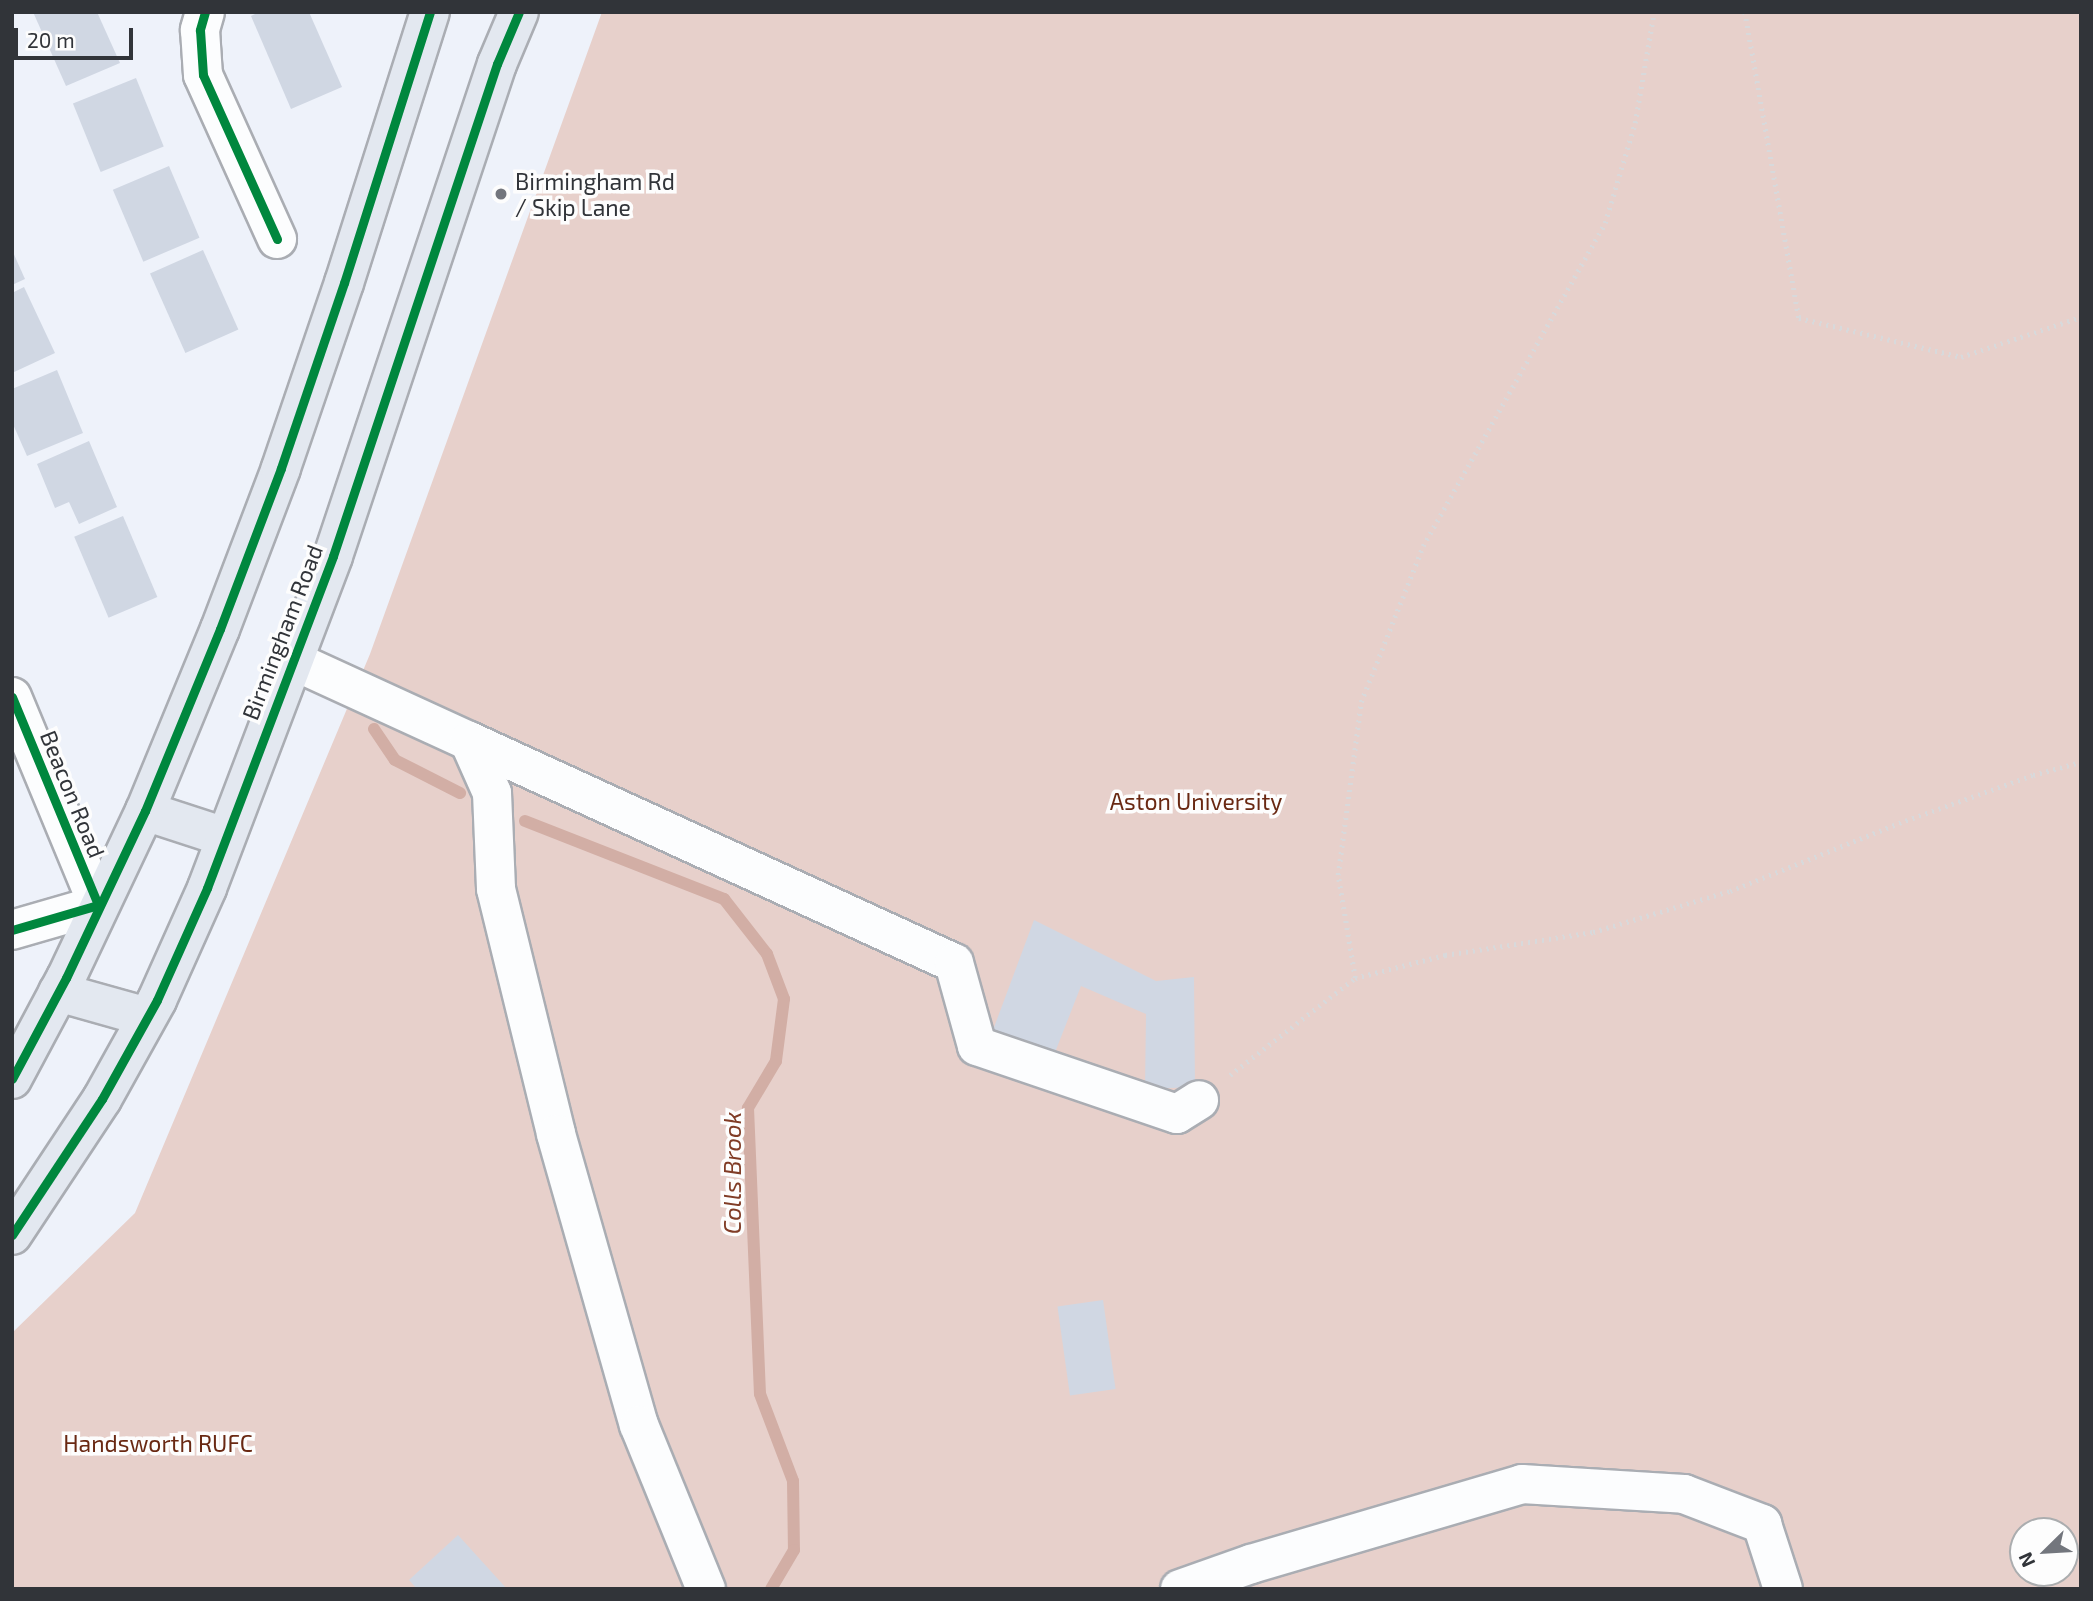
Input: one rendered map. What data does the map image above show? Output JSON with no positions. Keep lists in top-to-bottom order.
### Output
{
  "streets": {
    "highway": ["Birmingham Road"],
    "street": ["Beacon Road"]
  },
  "water": ["Colls Brook"],
  "parks": ["Aston University", "Handsworth RUFC"],
  "places": ["Birmingham Rd / Skip Lane"],
  "scale_bar": "20 m",
  "north": "bottom left"
}
